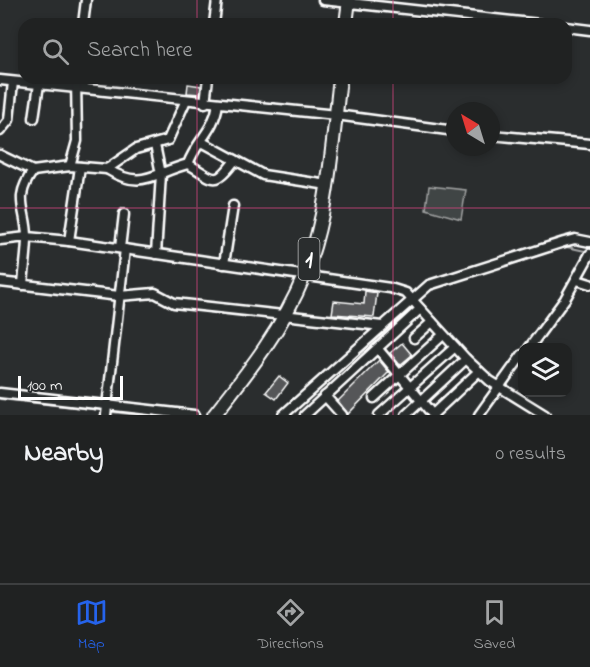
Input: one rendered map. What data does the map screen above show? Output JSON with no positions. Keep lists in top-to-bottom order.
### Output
{
  "streets": {
    "main road": ["1"]
  },
  "scale_bar": "100 m",
  "north": "top left",
  "page": {
    "search": "Search here",
    "scale": "100 m",
    "heading": ["Nearby", "0 results"],
    "nav": ["Map", "Directions", "Saved"]
  }
}
